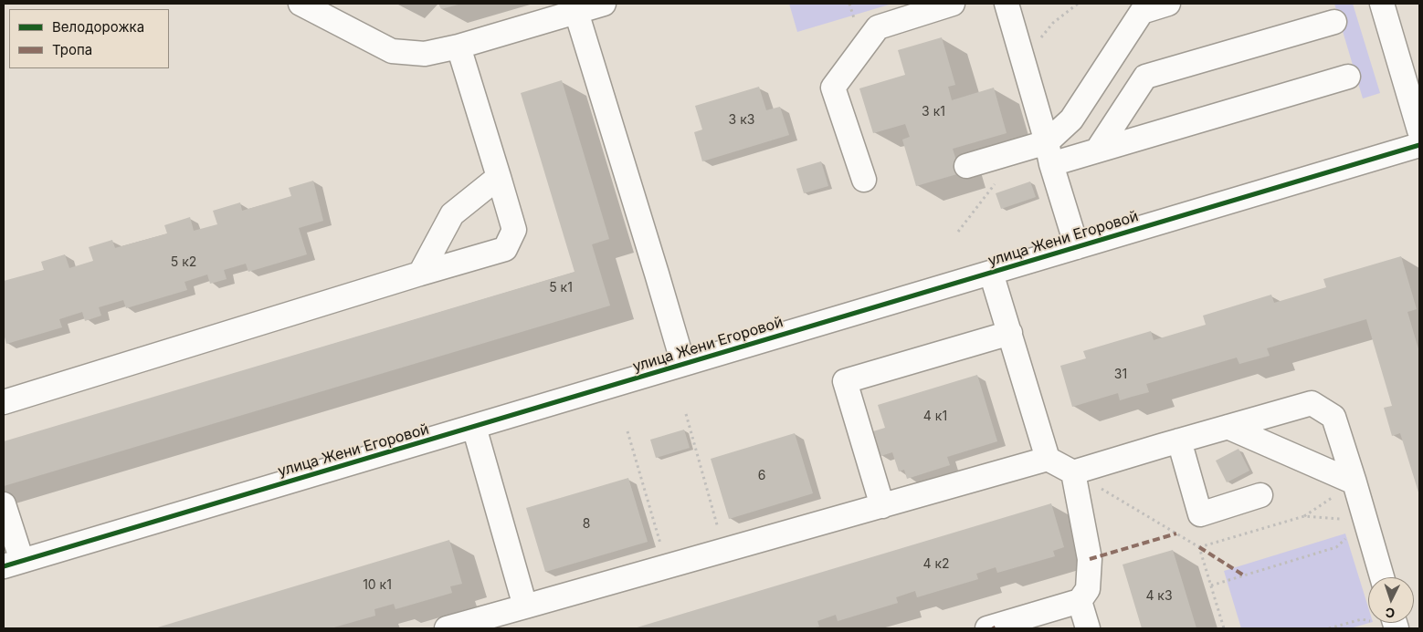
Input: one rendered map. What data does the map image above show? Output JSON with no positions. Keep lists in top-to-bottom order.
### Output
{
  "streets": {
    "street": ["улица Жени Егоровой"]
  },
  "house_numbers": [
    "3 к1",
    "3 к3",
    "5 к2",
    "5 к1",
    "31",
    "4 к1",
    "6",
    "8",
    "4 к2",
    "10 к1",
    "4 к3"
  ],
  "legend": ["Велодорожка", "Тропа"],
  "north": "bottom"
}
